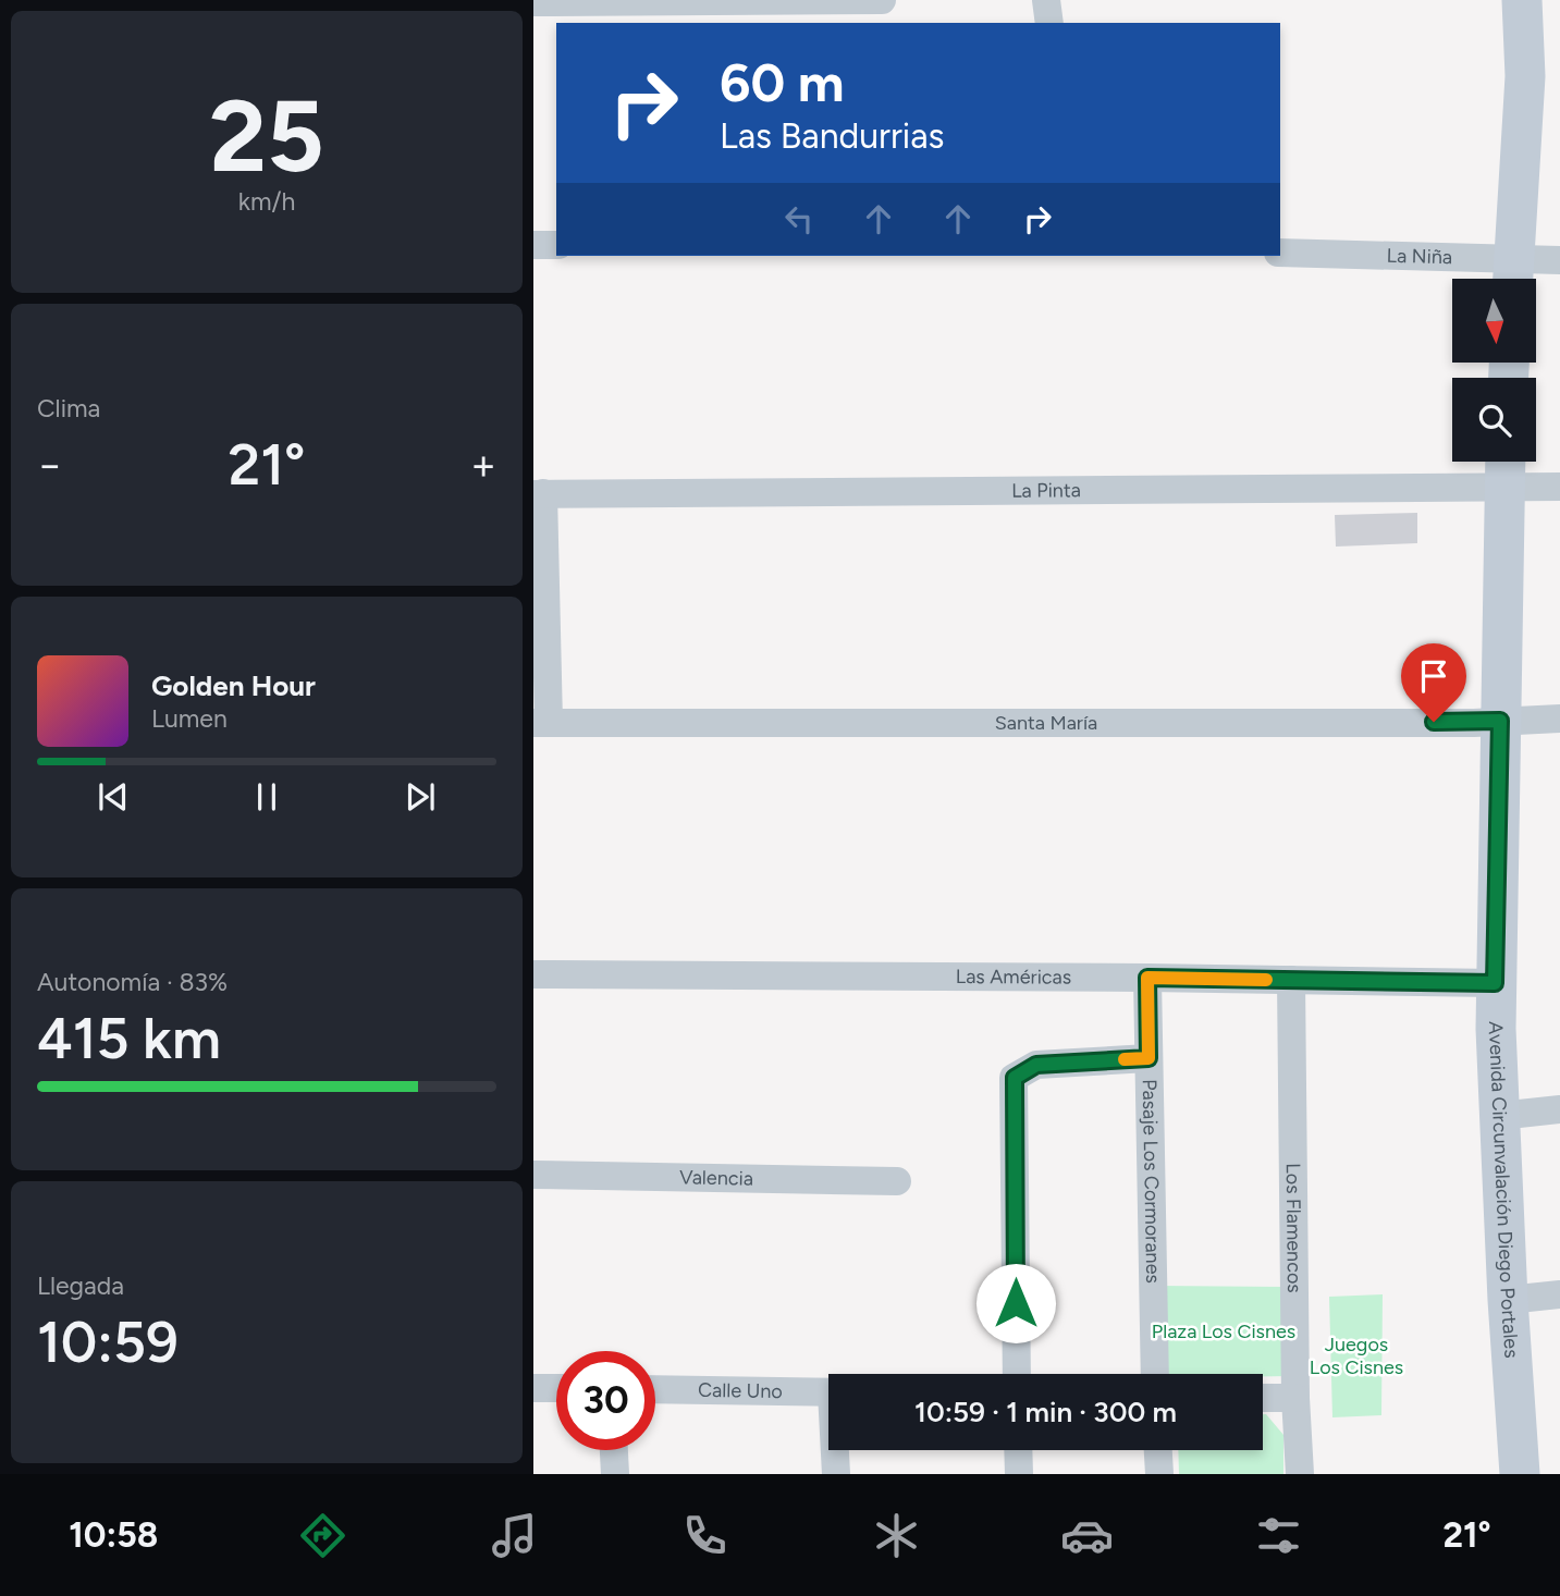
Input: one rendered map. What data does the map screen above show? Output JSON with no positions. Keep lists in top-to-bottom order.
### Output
{
  "streets": {
    "street": [
      "La Niña",
      "La Pinta",
      "Santa María",
      "Las Américas",
      "Valencia",
      "Pasaje Los Cormoranes",
      "Avenida Circunvalación Diego Portales",
      "Los Flamencos",
      "Calle Uno"
    ]
  },
  "crossings": [
    ["La Pinta", "Avenida Circunvalación Diego Portales"],
    ["Santa María", "Avenida Circunvalación Diego Portales"],
    ["Las Américas", "Pasaje Los Cormoranes"],
    ["Las Américas", "Avenida Circunvalación Diego Portales"],
    ["Las Américas", "Los Flamencos"]
  ],
  "parks": ["Plaza Los Cisnes", "Juegos Los Cisnes"],
  "north": "bottom",
  "page": {
    "tile": [
      ["25", "km/h"],
      "Clima",
      ["Autonomía · 83%", "415 km"],
      ["Llegada", "10:59"]
    ],
    "turn": ["60 m", "Las Bandurrias"],
    "heat": ["−", "21°", "+"],
    "song": ["Golden Hour", "Lumen"],
    "limit": "30",
    "trip": "10:59 · 1 min · 300 m",
    "tabs": ["10:58", "21°"]
  }
}
